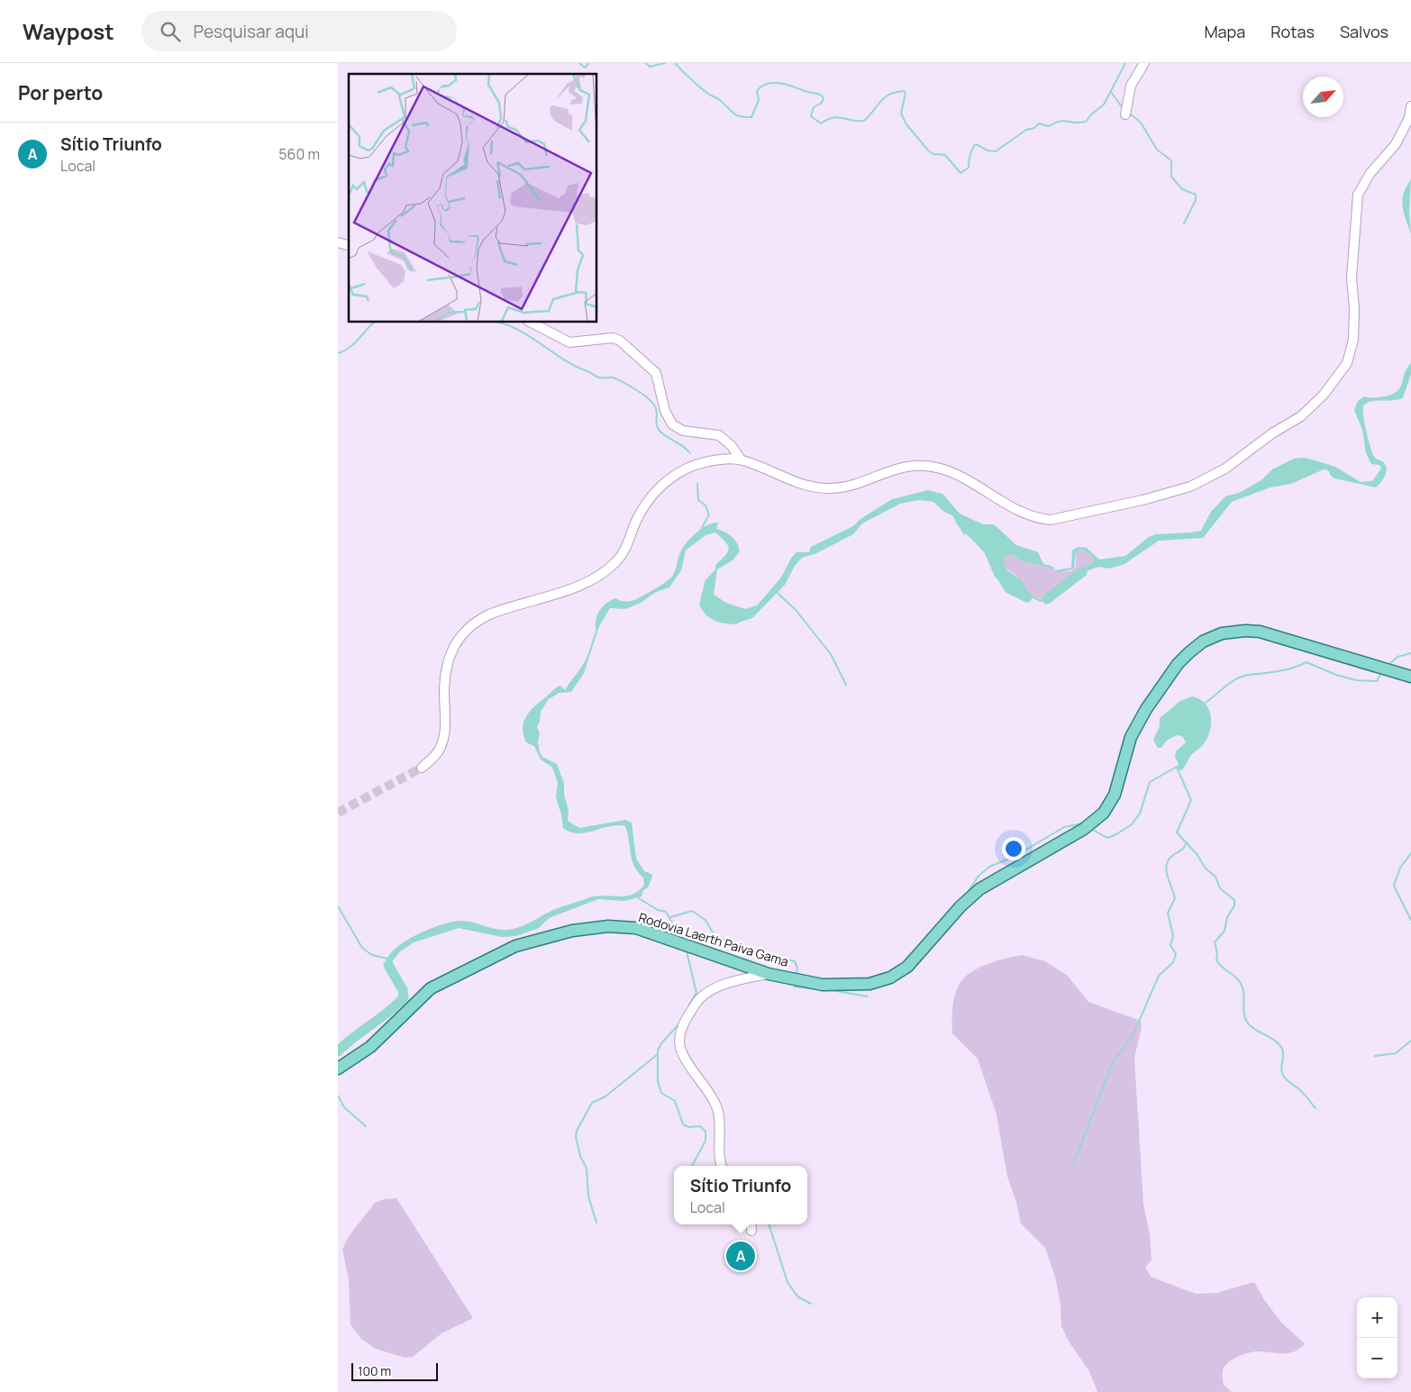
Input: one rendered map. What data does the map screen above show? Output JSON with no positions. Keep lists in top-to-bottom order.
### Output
{
  "streets": {
    "main road": ["Rodovia Laerth Paiva Gama"]
  },
  "scale_bar": "100 m",
  "north": "top right",
  "page": {
    "header": "Waypost",
    "search": "Pesquisar aqui",
    "nav": ["Mapa", "Rotas", "Salvos"],
    "heading": "Por perto",
    "list": [
      {
        "mark": "A",
        "name": "Sítio Triunfo",
        "note": "Local",
        "value": "560 m"
      }
    ],
    "popup": ["Sítio Triunfo", "Local"],
    "pins": "A",
    "map_buttons": ["+", "−"],
    "scale": "100 m"
  }
}
